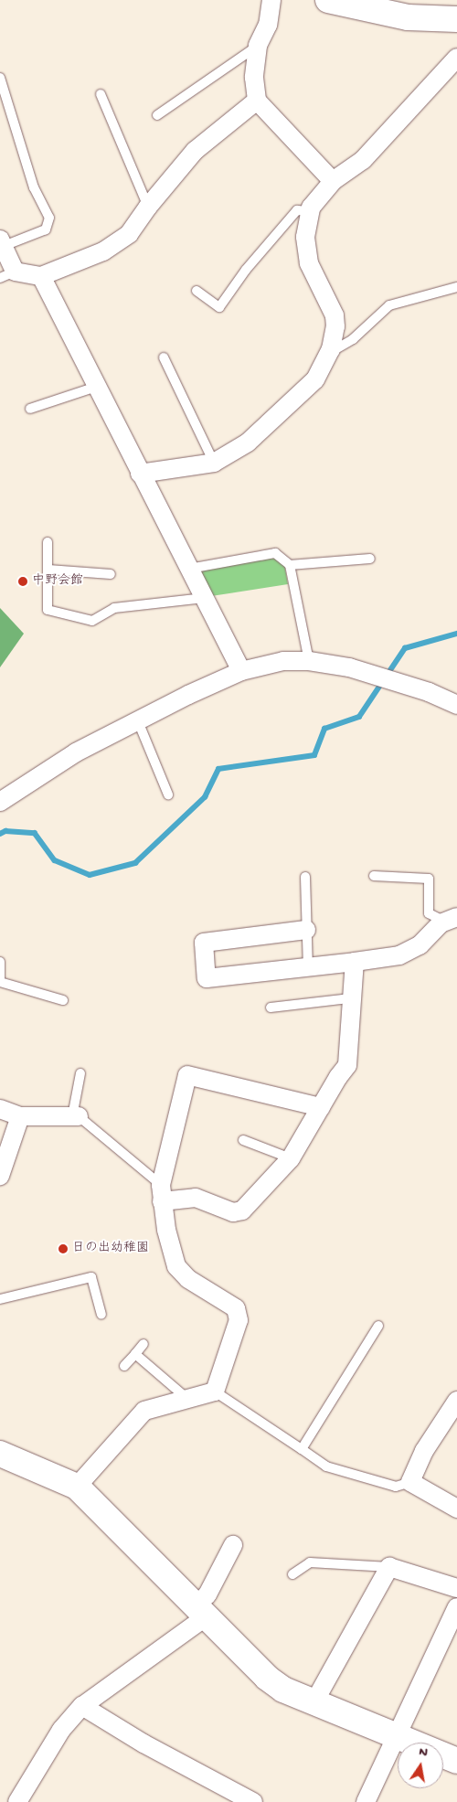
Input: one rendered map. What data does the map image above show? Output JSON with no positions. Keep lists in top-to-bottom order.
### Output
{
  "places": ["中野会館", "日の出幼稚園"],
  "north": "top"
}
